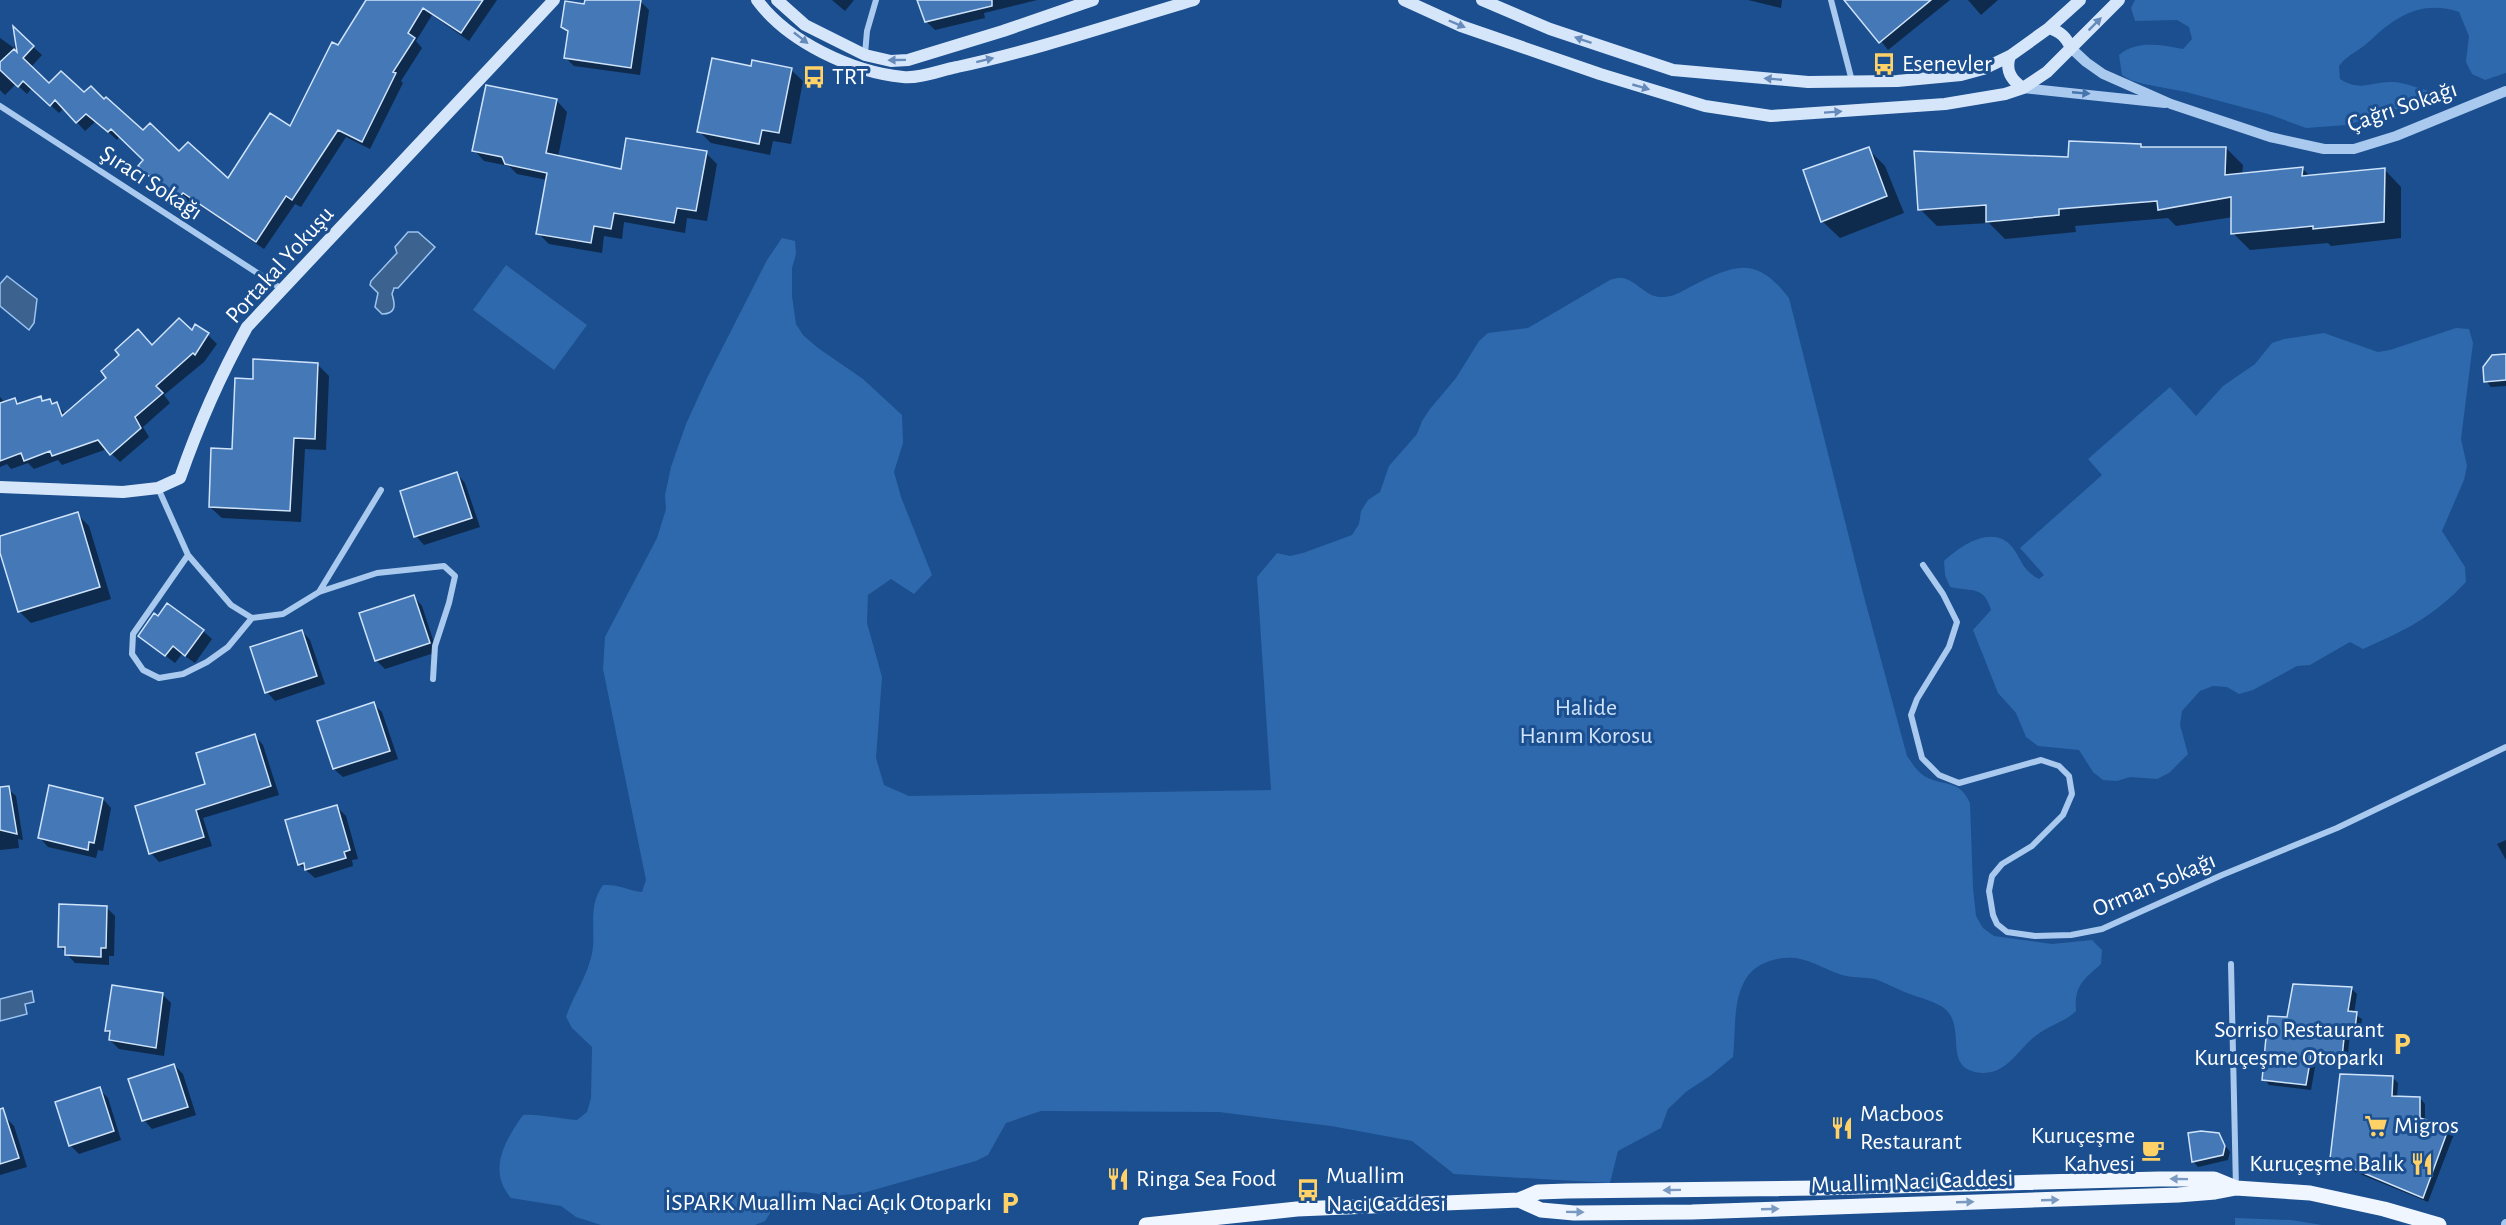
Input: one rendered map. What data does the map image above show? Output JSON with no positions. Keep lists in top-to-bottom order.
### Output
{
  "streets": {
    "main road": ["Portakal Yokuşu", "Muallim Naci Caddesi"],
    "street": ["Çağrı Sokağı", "Şıracı Sokağı", "Orman Sokağı"]
  },
  "crossings": [
    ["Şıracı Sokağı", "Portakal Yokuşu"]
  ],
  "parks": ["Halide Hanım Korosu"],
  "places": {
    "bus stop": ["Esenevler", "TRT", "Muallim Naci Caddesi"],
    "parking": ["Sorriso Restaurant Kuruçeşme Otoparkı", "İSPARK Muallim Naci Açık Otoparkı"],
    "supermarket": ["Migros"],
    "restaurant": ["Macboos Restaurant", "Kuruçeşme Balık", "Ringa Sea Food"],
    "cafe": ["Kuruçeşme Kahvesi"]
  }
}
